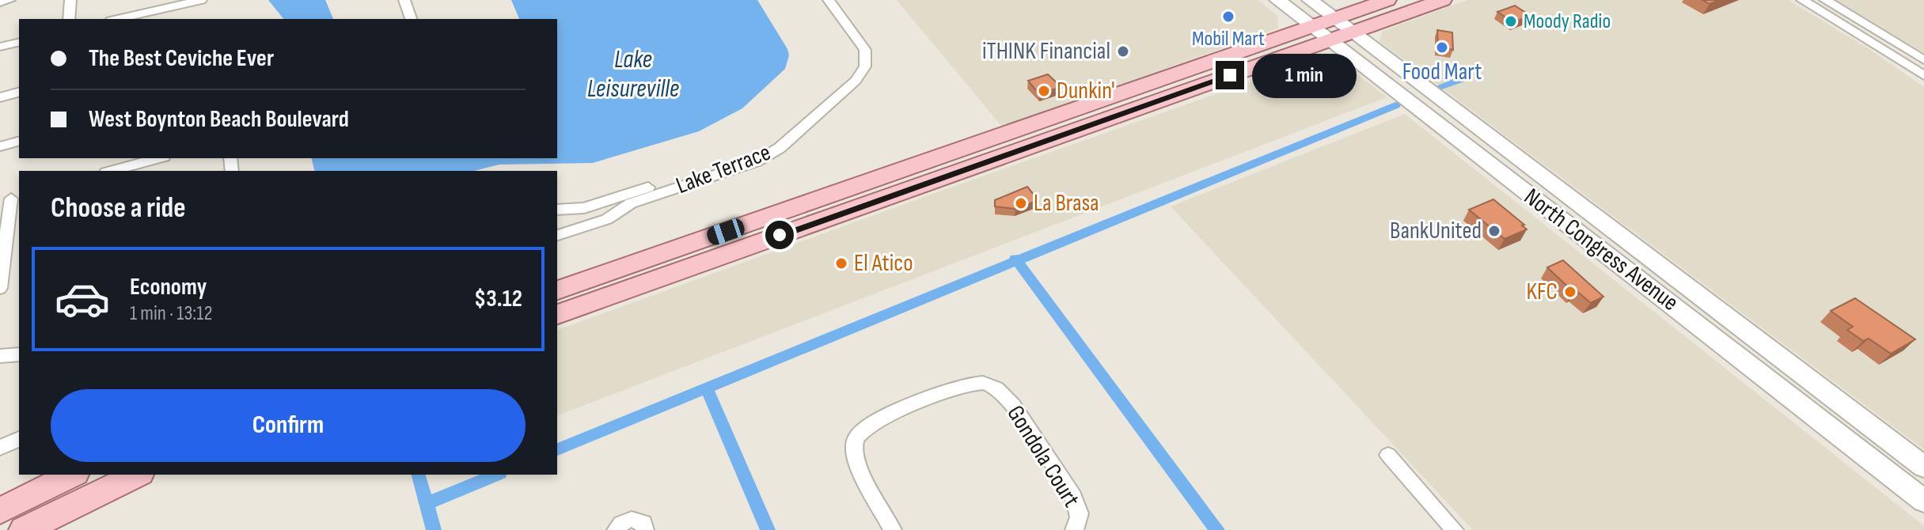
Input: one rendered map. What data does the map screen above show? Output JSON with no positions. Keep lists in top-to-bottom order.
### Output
{
  "streets": {
    "main road": ["North Congress Avenue"],
    "street": ["Lake Terrace", "Gondola Court"]
  },
  "water": ["Lake Leisureville"],
  "places": [
    "Mobil Mart",
    "Moody Radio",
    "Food Mart",
    "iTHINK Financial",
    "Dunkin'",
    "La Brasa",
    "BankUnited",
    "El Atico",
    "KFC"
  ],
  "page": {
    "banner": ["The Best Ceviche Ever", "West Boynton Beach Boulevard"],
    "bubble": "1 min",
    "heading": "Choose a ride",
    "list": [
      {
        "name": "Economy",
        "note": "1 min · 13:12",
        "value": "$3.12"
      }
    ],
    "buttons": "Confirm"
  }
}
